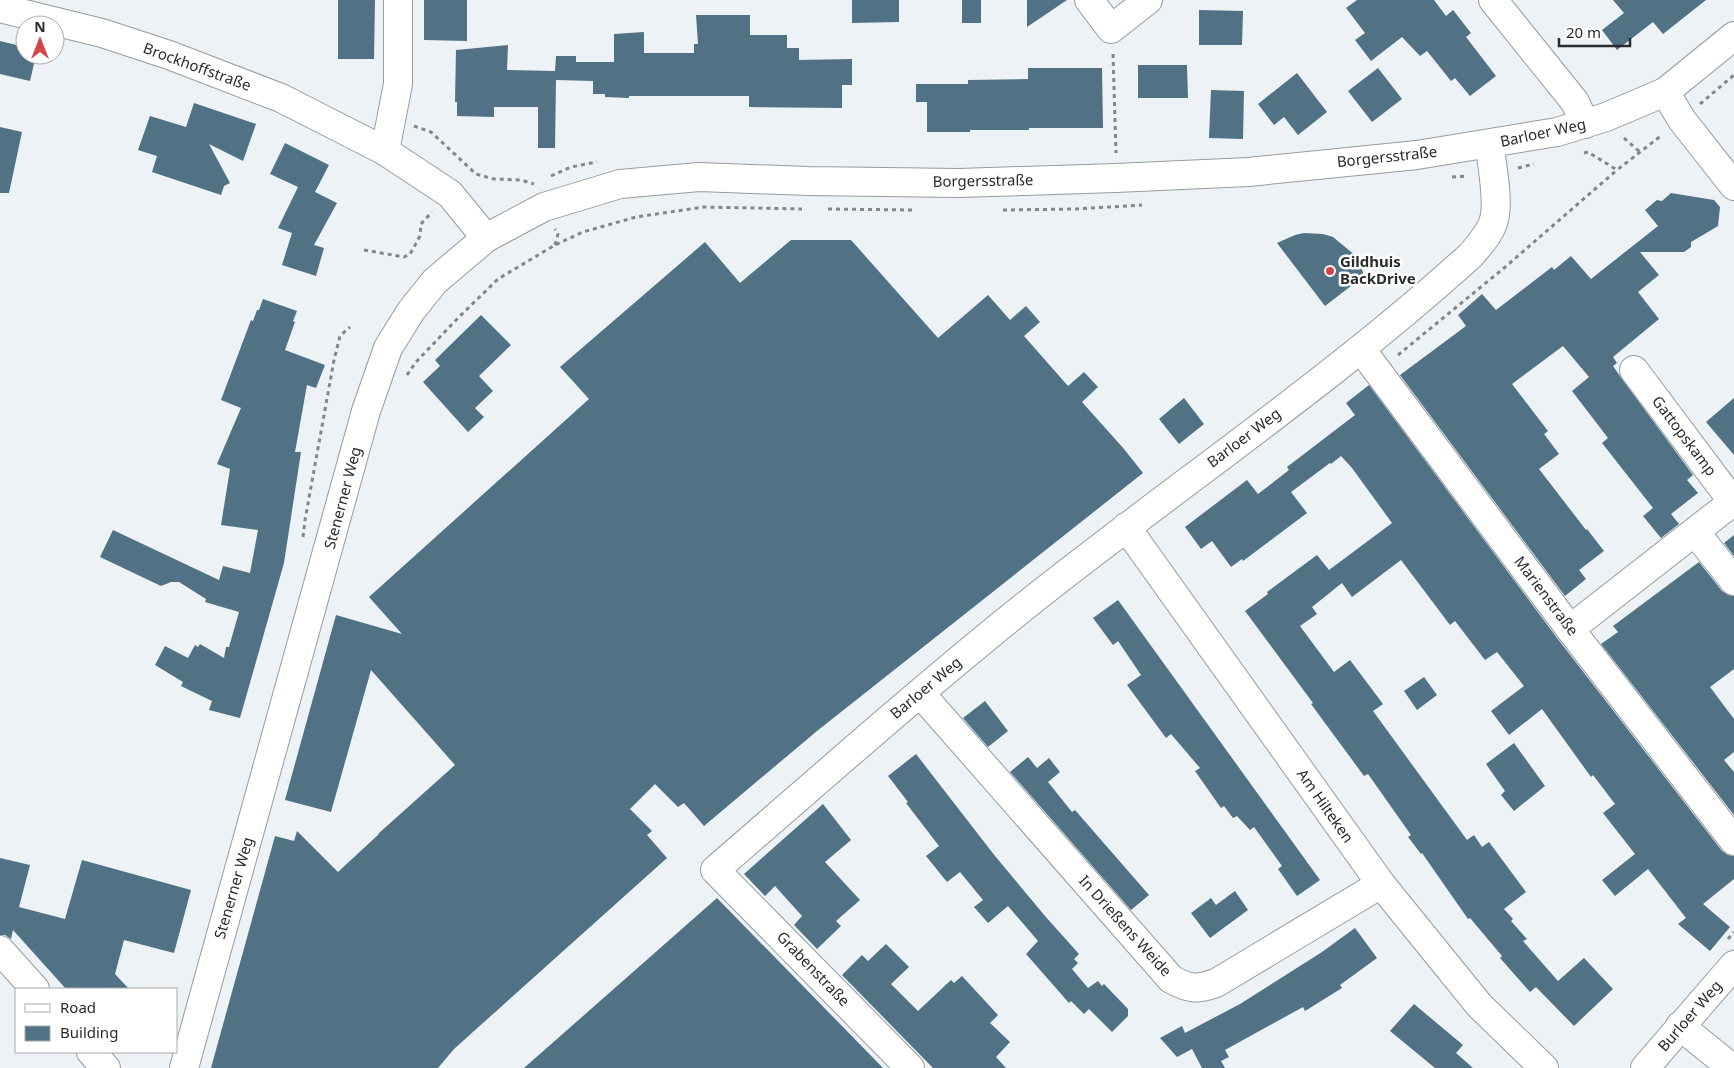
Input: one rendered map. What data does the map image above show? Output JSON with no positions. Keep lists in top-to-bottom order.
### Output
{
  "streets": {
    "street": [
      "Brockhoffstraße",
      "Barloer Weg",
      "Borgersstraße",
      "Gattopskamp",
      "Stenerner Weg",
      "Marienstraße",
      "Am Hilteken",
      "In Drießens Weide",
      "Grabenstraße",
      "Burloer Weg"
    ]
  },
  "crossings": [
    ["Barloer Weg", "Borgersstraße"],
    ["Barloer Weg", "Marienstraße"],
    ["Barloer Weg", "Am Hilteken"],
    ["Barloer Weg", "In Drießens Weide"],
    ["Barloer Weg", "Grabenstraße"],
    ["Borgersstraße", "Stenerner Weg"],
    ["Gattopskamp", "Marienstraße"],
    ["Am Hilteken", "In Drießens Weide"]
  ],
  "places": ["Gildhuis BackDrive"],
  "legend": ["Road", "Building"],
  "scale_bar": "20 m",
  "north": "top"
}
